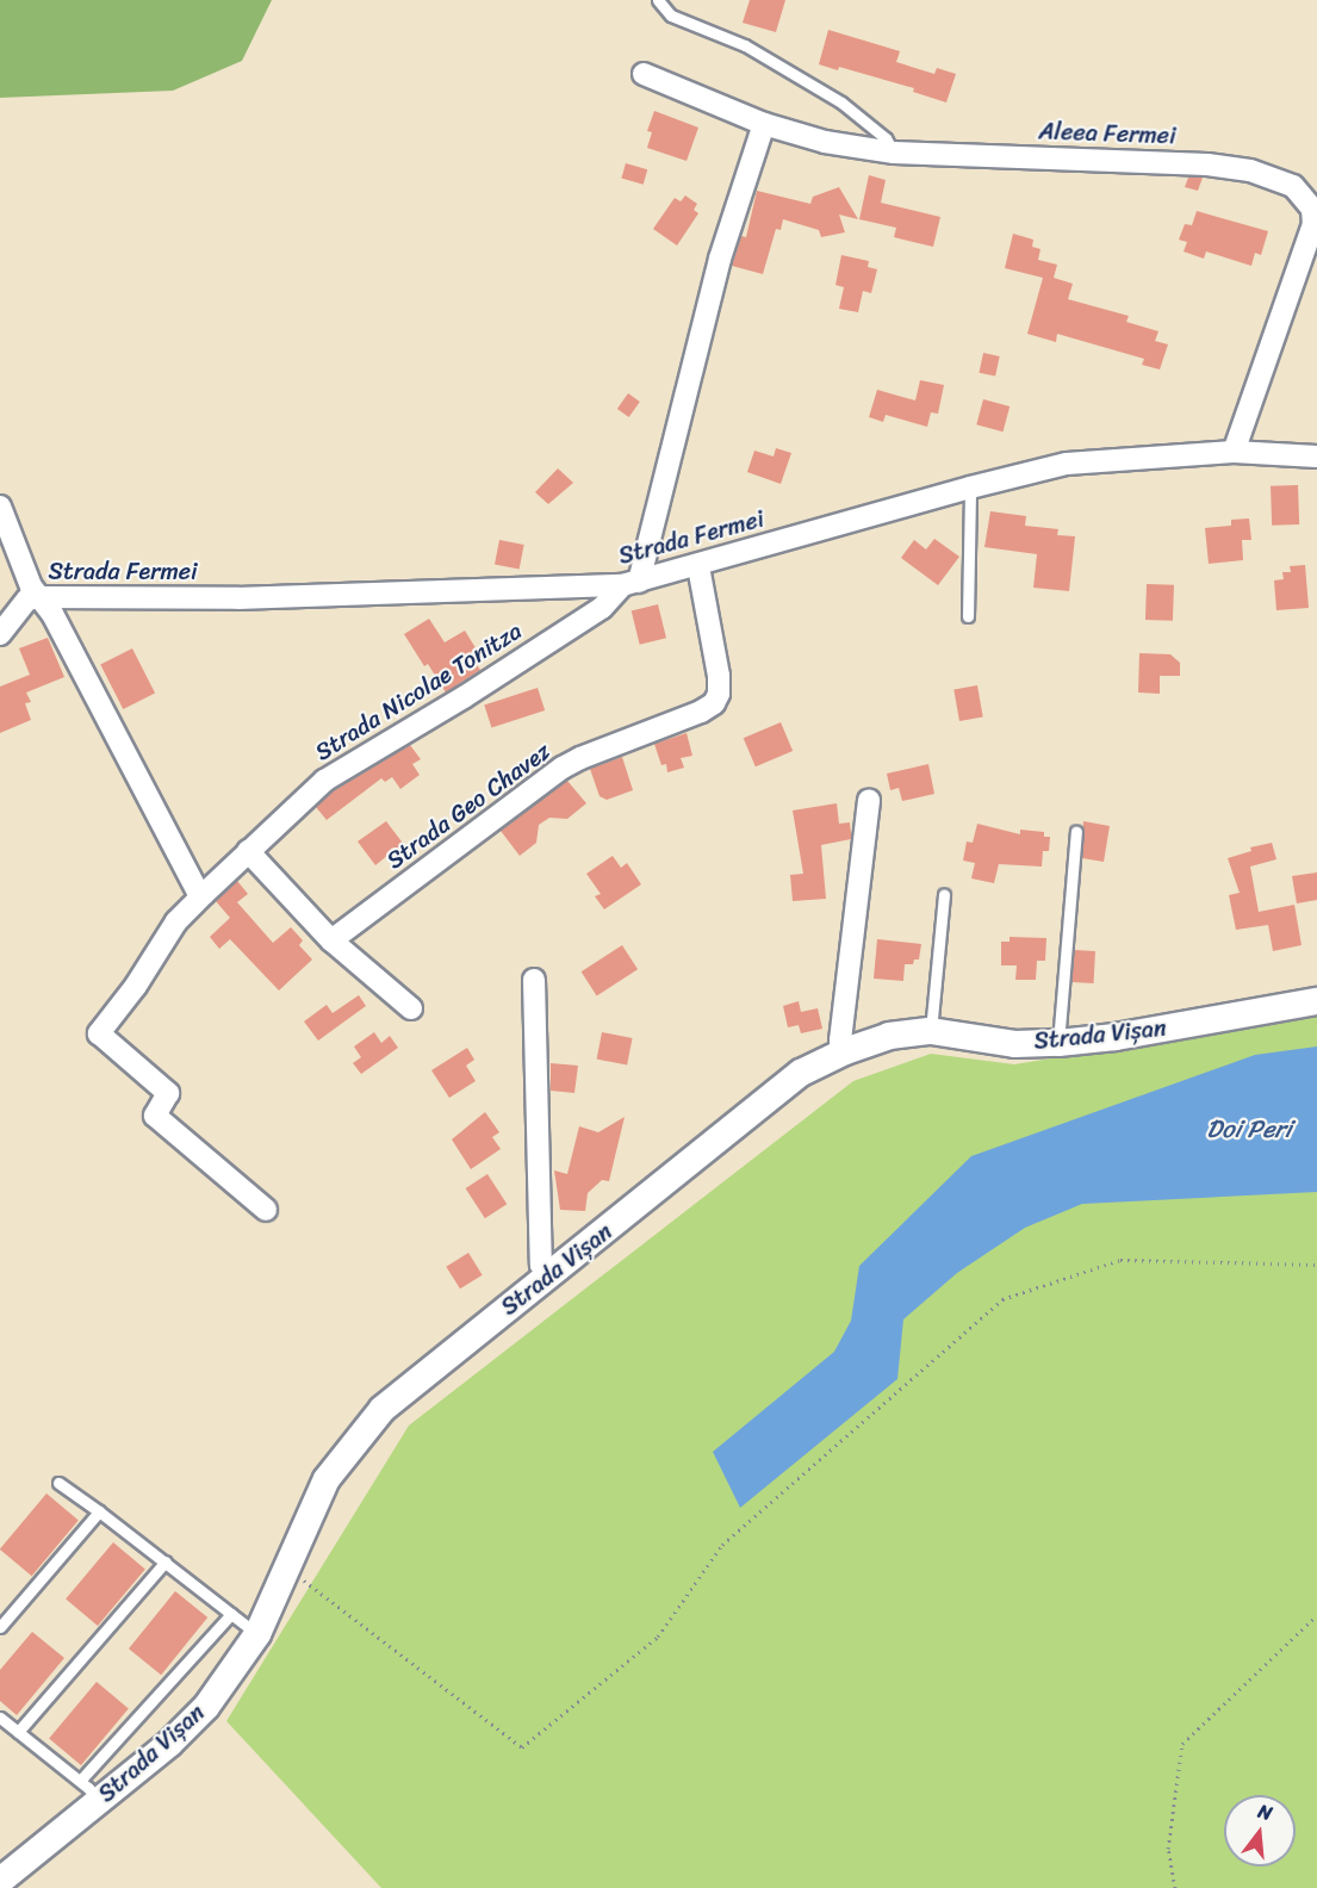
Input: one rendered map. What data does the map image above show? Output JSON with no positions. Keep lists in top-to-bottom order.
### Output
{
  "streets": {
    "street": [
      "Aleea Fermei",
      "Strada Fermei",
      "Strada Nicolae Tonitza",
      "Strada Geo Chavez",
      "Strada Vișan"
    ]
  },
  "crossings": [
    ["Aleea Fermei", "Strada Fermei"],
    ["Strada Fermei", "Strada Nicolae Tonitza"],
    ["Strada Fermei", "Strada Geo Chavez"]
  ],
  "water": ["Doi Peri"],
  "north": "top"
}
